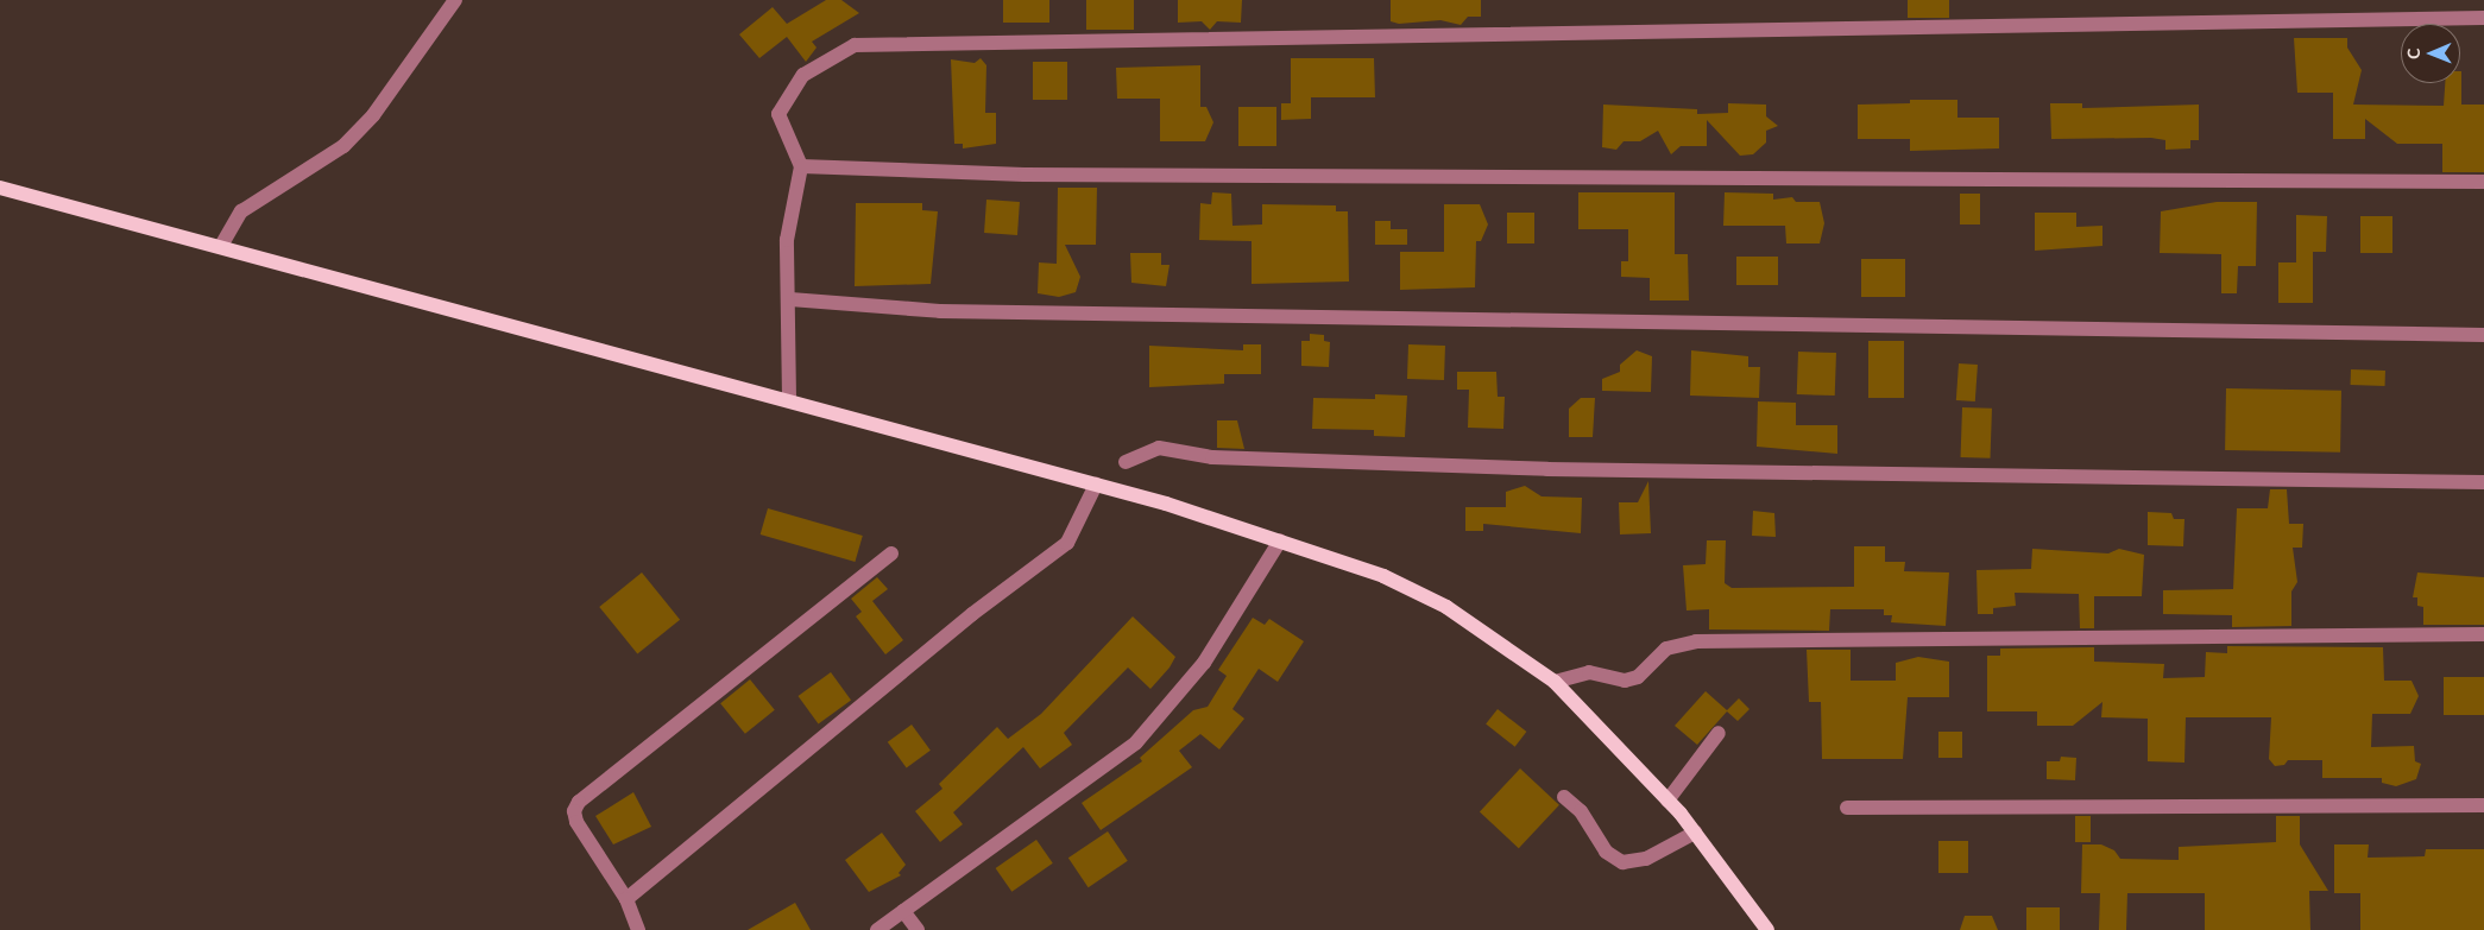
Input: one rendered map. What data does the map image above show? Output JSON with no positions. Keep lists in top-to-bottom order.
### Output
{
  "north": "left"
}
